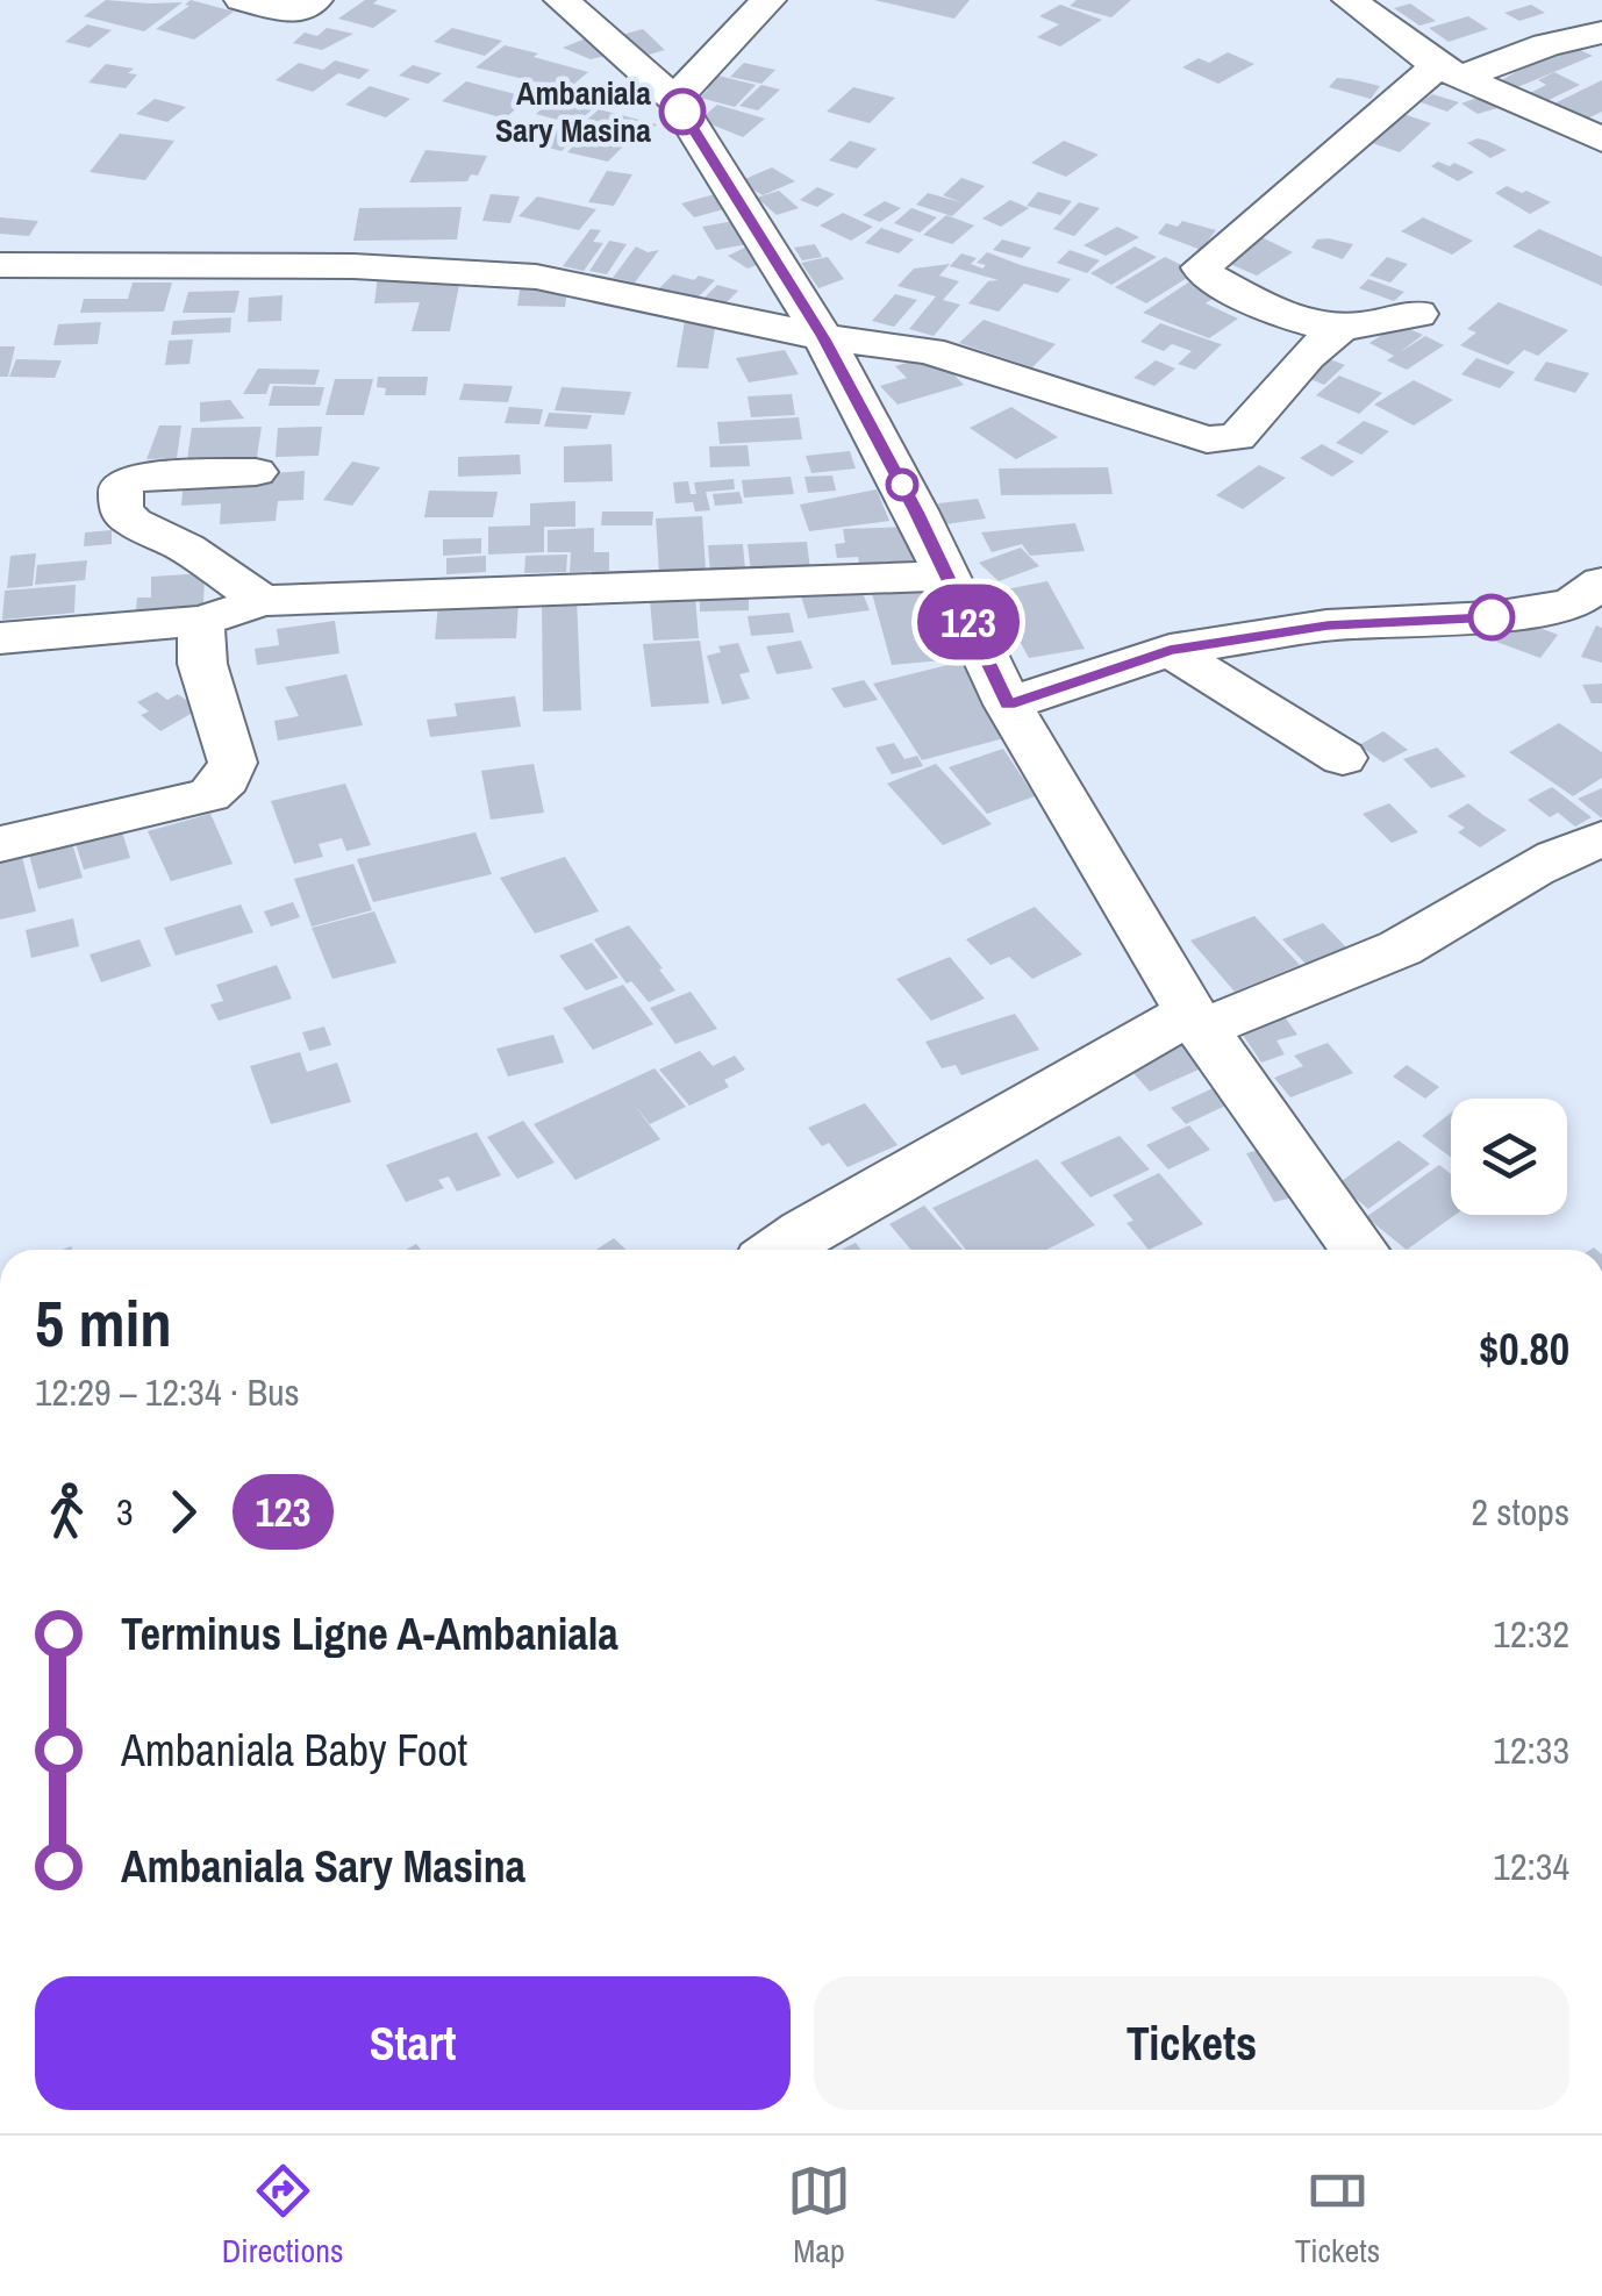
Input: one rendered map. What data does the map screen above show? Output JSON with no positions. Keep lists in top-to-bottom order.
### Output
{
  "places": ["Ambaniala Sary Masina"],
  "lines": ["bus line 123"],
  "page": {
    "on_map": "123",
    "heading": ["5 min", "12:29 – 12:34 · Bus", "$0.80"],
    "legs": ["3", "123", "2 stops"],
    "list": [
      {
        "name": "Terminus Ligne A-Ambaniala",
        "value": "12:32"
      },
      {
        "name": "Ambaniala Baby Foot",
        "value": "12:33"
      },
      {
        "name": "Ambaniala Sary Masina",
        "value": "12:34"
      }
    ],
    "buttons": ["Start", "Tickets"],
    "tabs": ["Directions", "Map", "Tickets"]
  }
}
